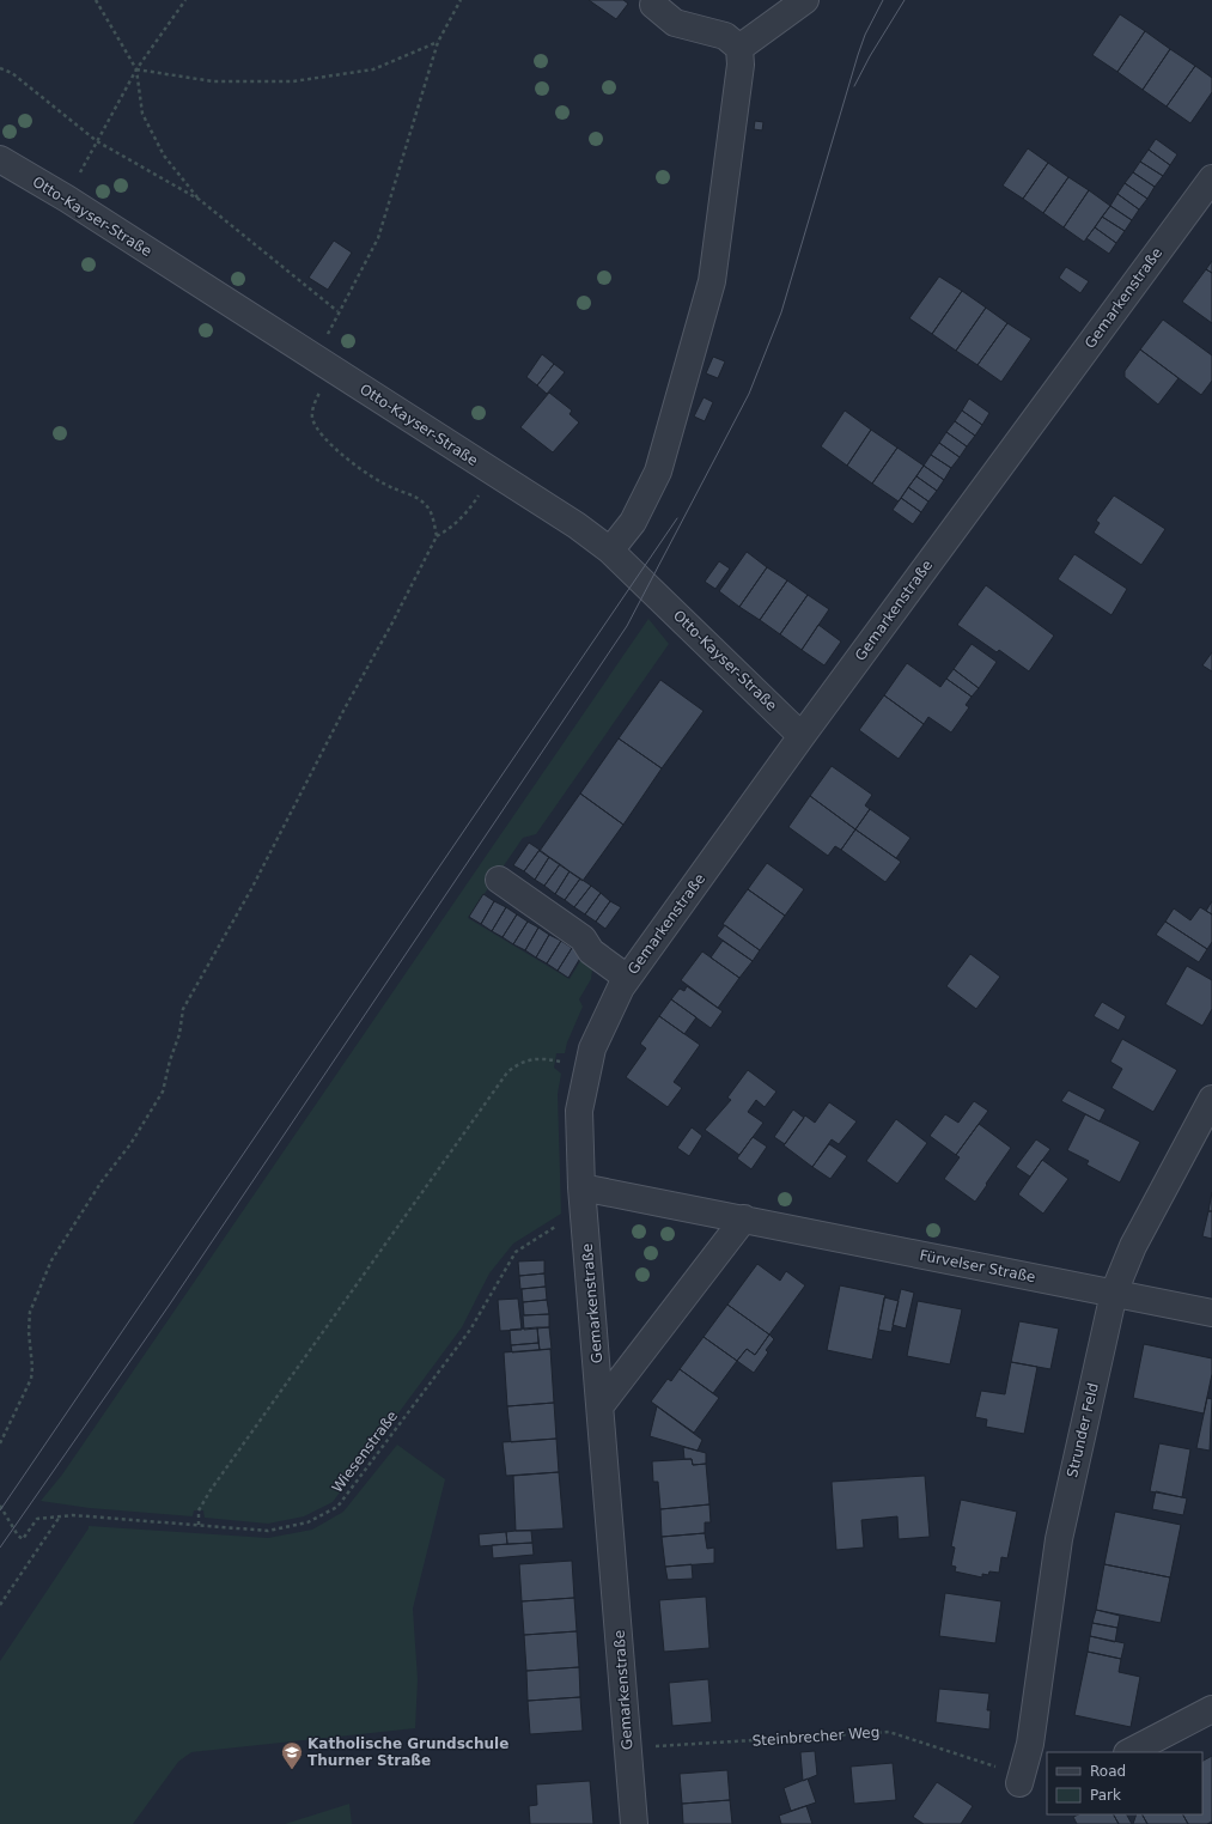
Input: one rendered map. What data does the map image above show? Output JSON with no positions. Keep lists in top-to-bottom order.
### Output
{
  "streets": {
    "street": [
      "Otto-Kayser-Straße",
      "Gemarkenstraße",
      "Fürvelser Straße",
      "Strunder Feld"
    ],
    "path": ["Wiesenstraße", "Steinbrecher Weg"]
  },
  "crossings": [
    ["Otto-Kayser-Straße", "Gemarkenstraße"],
    ["Gemarkenstraße", "Fürvelser Straße"],
    ["Gemarkenstraße", "Steinbrecher Weg"],
    ["Fürvelser Straße", "Strunder Feld"],
    ["Strunder Feld", "Steinbrecher Weg"]
  ],
  "places": {
    "school or university": ["Katholische Grundschule Thurner Straße"]
  },
  "legend": ["Road", "Park"]
}
